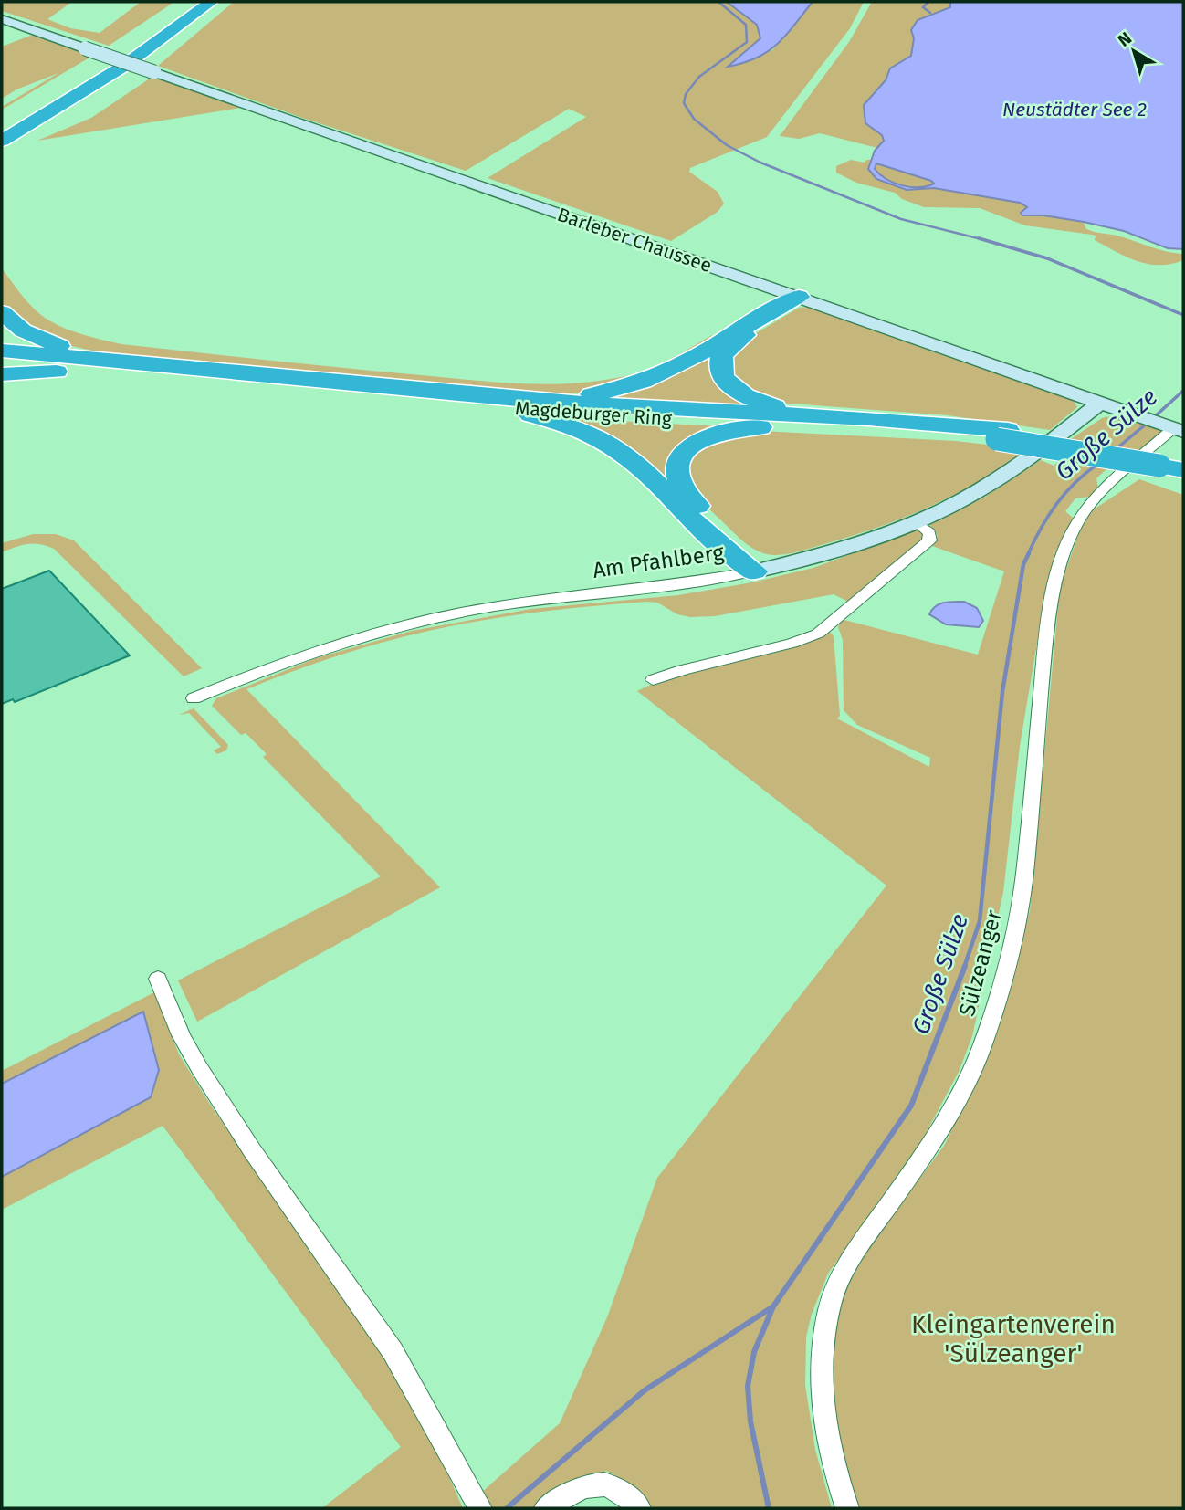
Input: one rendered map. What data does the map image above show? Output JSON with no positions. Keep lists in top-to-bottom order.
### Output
{
  "streets": {
    "highway": ["Magdeburger Ring"],
    "street": ["Barleber Chaussee", "Am Pfahlberg", "Sülzeanger"]
  },
  "crossings": [
    ["Barleber Chaussee", "Am Pfahlberg"],
    ["Barleber Chaussee", "Sülzeanger"]
  ],
  "water": ["Neustädter See 2", "Große Sülze"],
  "parks": ["Kleingartenverein 'Sülzeanger'"],
  "north": "top left"
}
